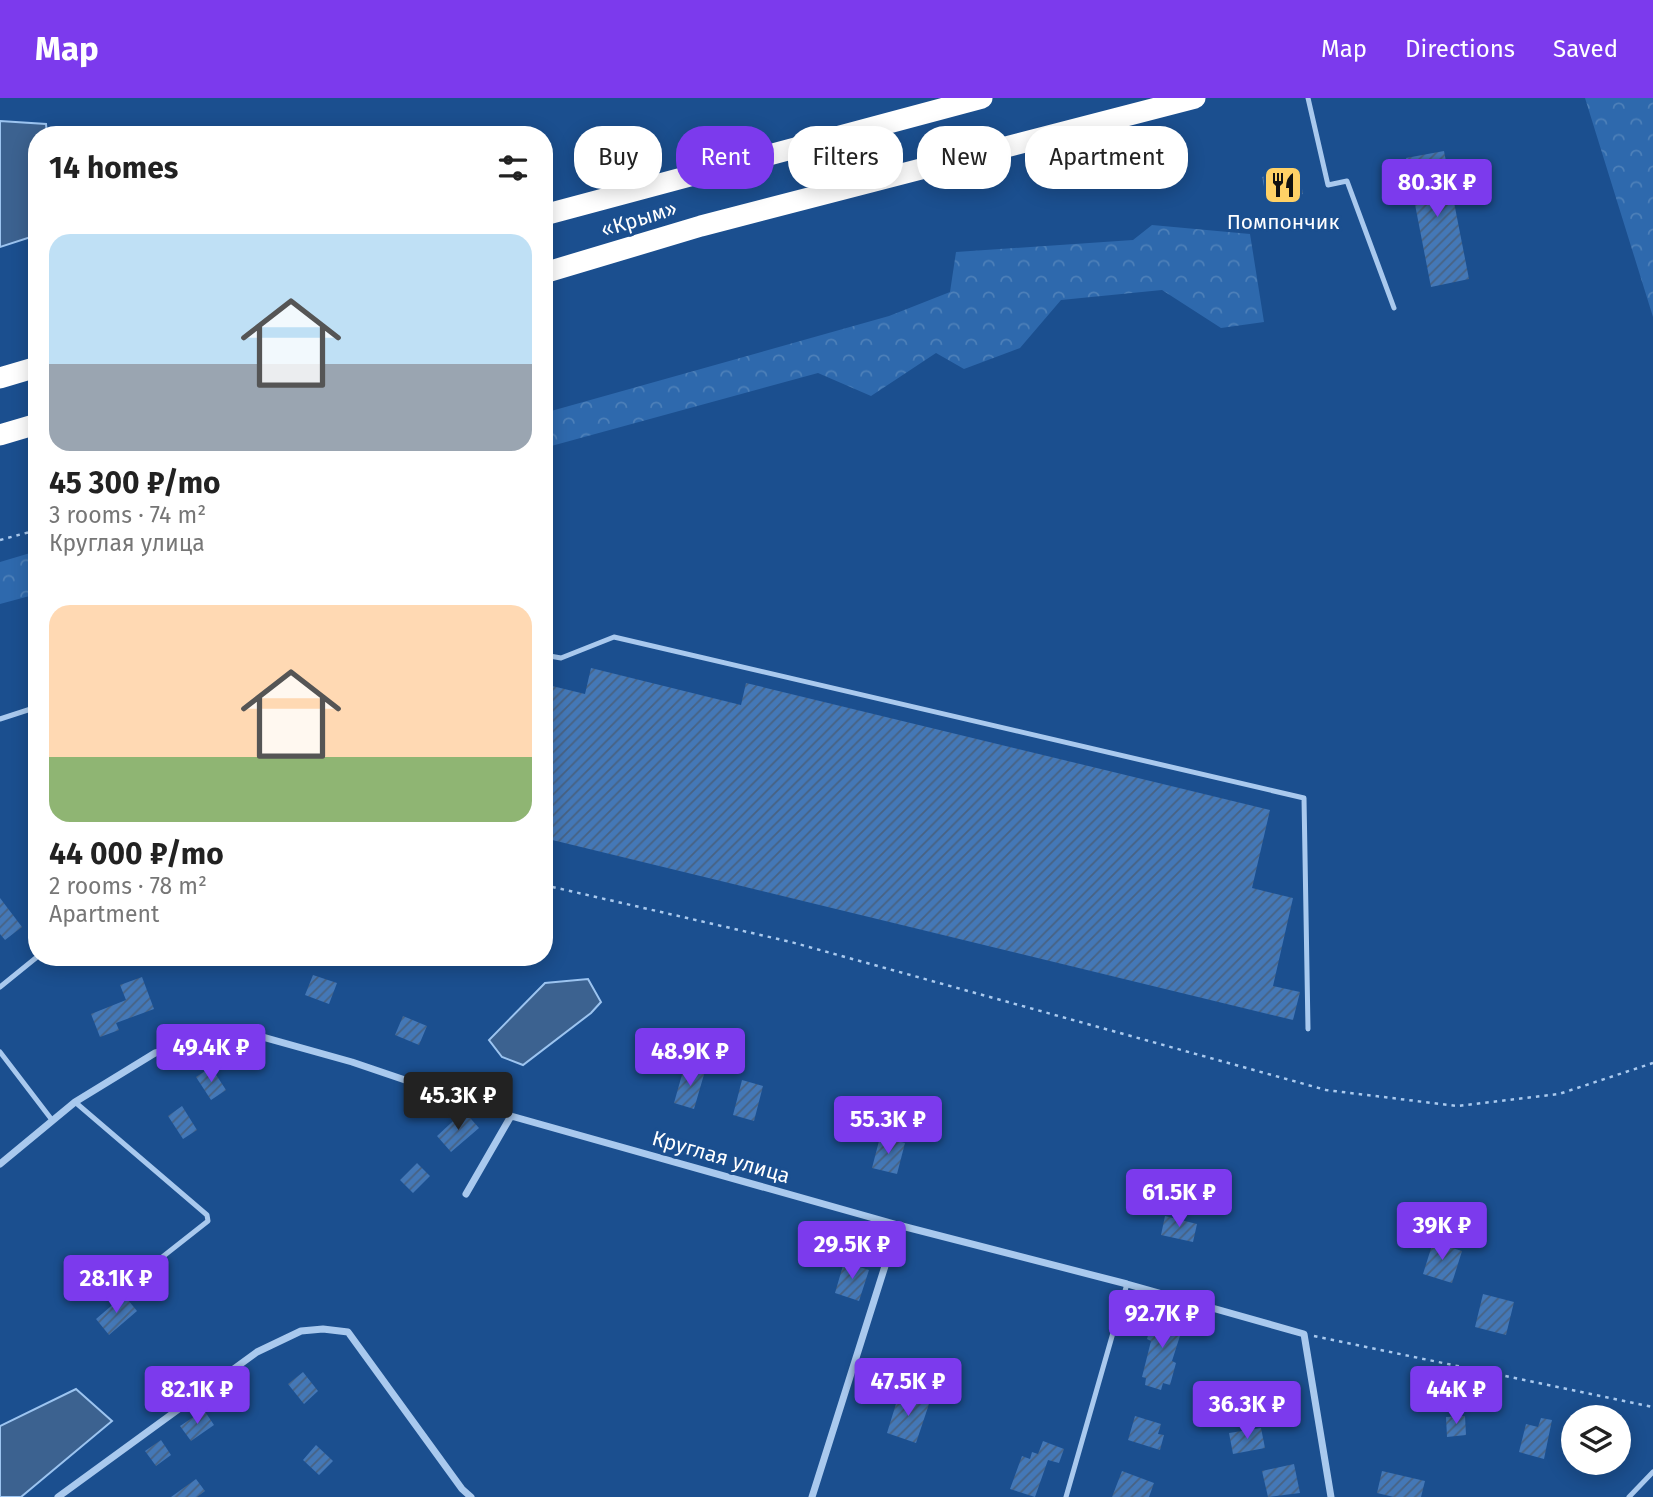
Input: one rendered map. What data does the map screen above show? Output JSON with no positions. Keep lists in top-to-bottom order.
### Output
{
  "streets": {
    "highway": ["«Крым»"],
    "street": ["Круглая улица"]
  },
  "places": {
    "restaurant": ["Помпончик"]
  },
  "page": {
    "header": "Map",
    "nav": ["Map", "Directions", "Saved"],
    "chip": [
      "Buy",
      "Rent",
      "Filters",
      "New",
      "Apartment"
    ],
    "heading": "14 homes",
    "price": [
      "80.3K ₽",
      "49.4K ₽",
      "48.9K ₽",
      "45.3K ₽",
      "55.3K ₽",
      "61.5K ₽",
      "39K ₽",
      "29.5K ₽",
      "28.1K ₽",
      "92.7K ₽",
      "47.5K ₽",
      "82.1K ₽",
      "44K ₽",
      "36.3K ₽"
    ],
    "list": [
      {
        "name": "45 300 ₽/mo",
        "note": "3 rooms · 74 m² · Круглая улица"
      },
      {
        "name": "44 000 ₽/mo",
        "note": "2 rooms · 78 m² · Apartment"
      }
    ]
  }
}
